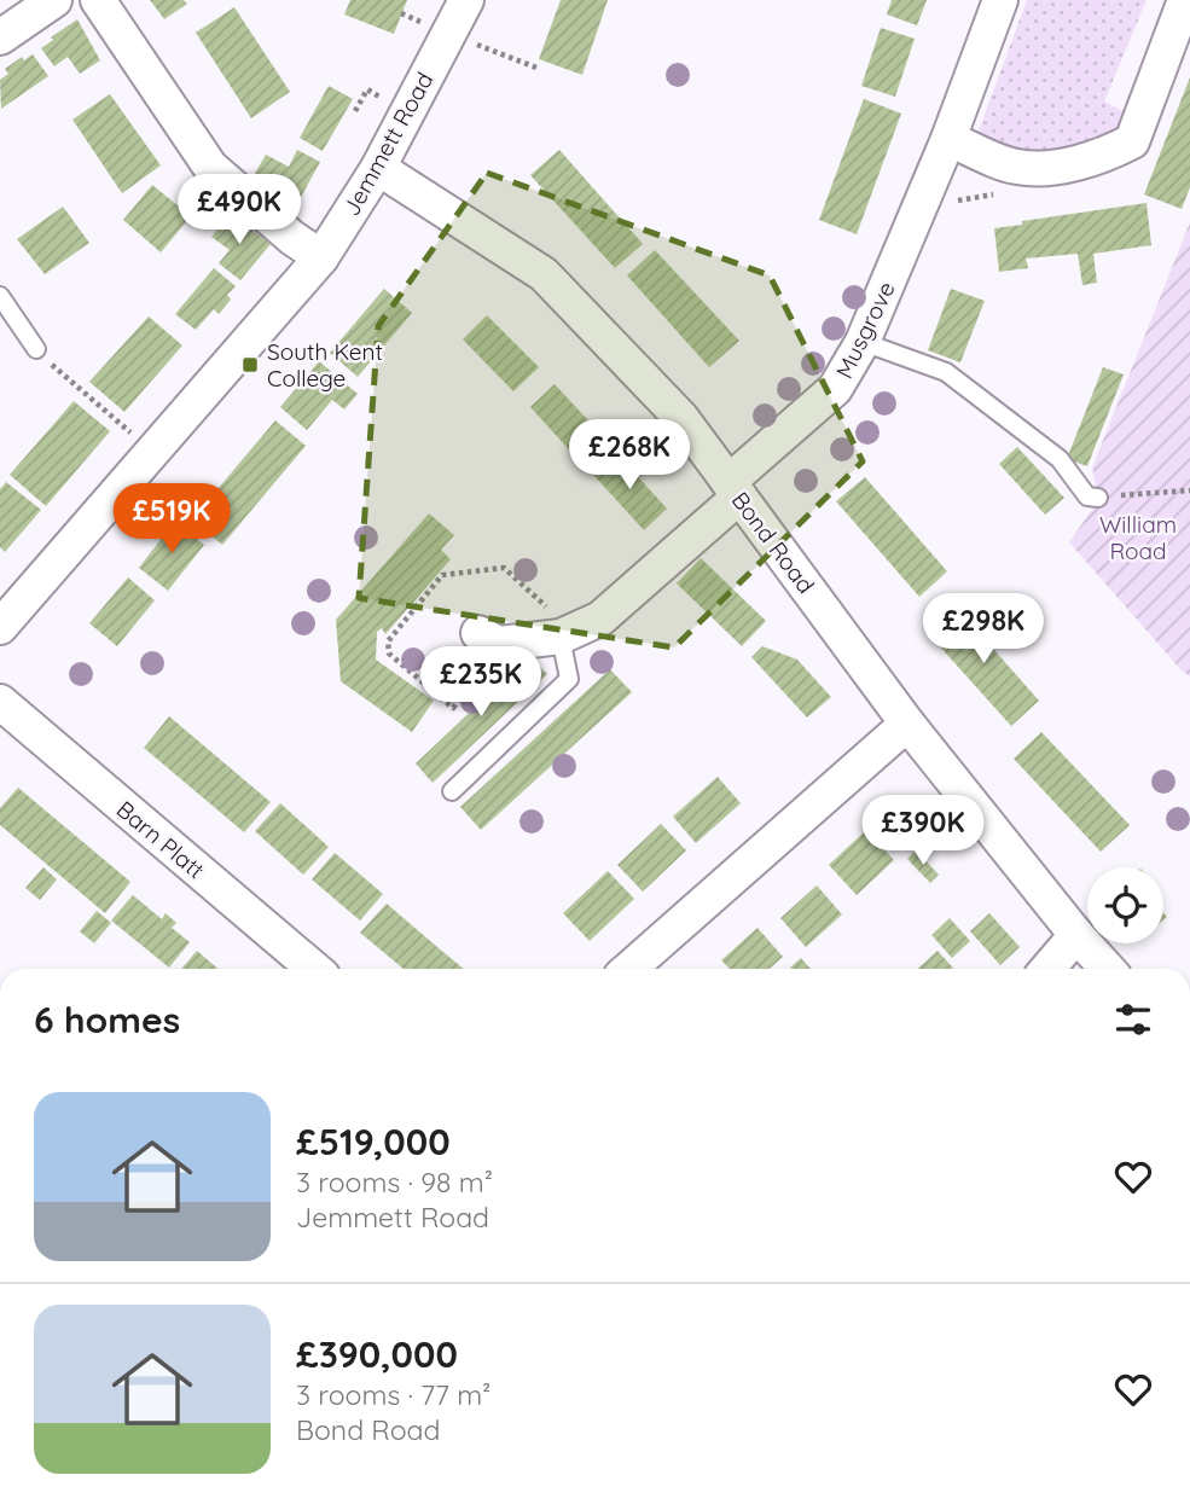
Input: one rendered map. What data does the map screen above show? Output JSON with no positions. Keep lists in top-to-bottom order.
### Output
{
  "streets": {
    "street": [
      "Jemmett Road",
      "Musgrove",
      "Bond Road",
      "Barn Platt"
    ]
  },
  "crossings": [
    ["Jemmett Road", "Bond Road"],
    ["Musgrove", "Bond Road"]
  ],
  "parks": ["William Road"],
  "places": {
    "transit": ["South Kent College"]
  },
  "page": {
    "price": [
      "£490K",
      "£268K",
      "£519K",
      "£298K",
      "£235K",
      "£390K"
    ],
    "heading": "6 homes",
    "list": [
      {
        "name": "£519,000",
        "note": "3 rooms · 98 m² · Jemmett Road"
      },
      {
        "name": "£390,000",
        "note": "3 rooms · 77 m² · Bond Road"
      }
    ]
  }
}
